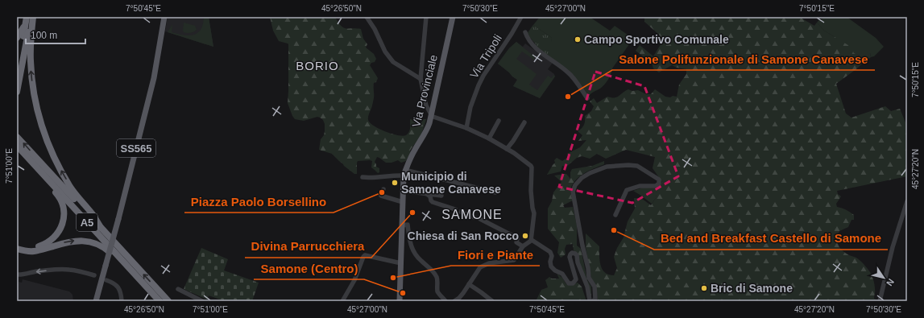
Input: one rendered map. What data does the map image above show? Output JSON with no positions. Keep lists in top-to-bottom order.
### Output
{
  "streets": {
    "highway": ["A5"],
    "main road": ["Via Provinciale", "SS565"],
    "street": ["Via Tripoli"]
  },
  "districts": ["BORIO", "SAMONE"],
  "places": [
    "Campo Sportivo Comunale",
    "Salone Polifunzionale di Samone Canavese",
    "Municipio di Samone Canavese",
    "Piazza Paolo Borsellino",
    "Divina Parrucchiera",
    "Bed and Breakfast Castello di Samone",
    "Chiesa di San Rocco",
    "Fiori e Piante",
    "Bric di Samone",
    "Samone (Centro)"
  ],
  "scale_bar": "100 m",
  "north": "bottom right",
  "coordinates": [
    "7°50'45\"E",
    "45°26'50\"N",
    "7°50'30\"E",
    "45°27'00\"N",
    "7°50'15\"E",
    "7°51'00\"E",
    "45°27'20\"N"
  ]
}
